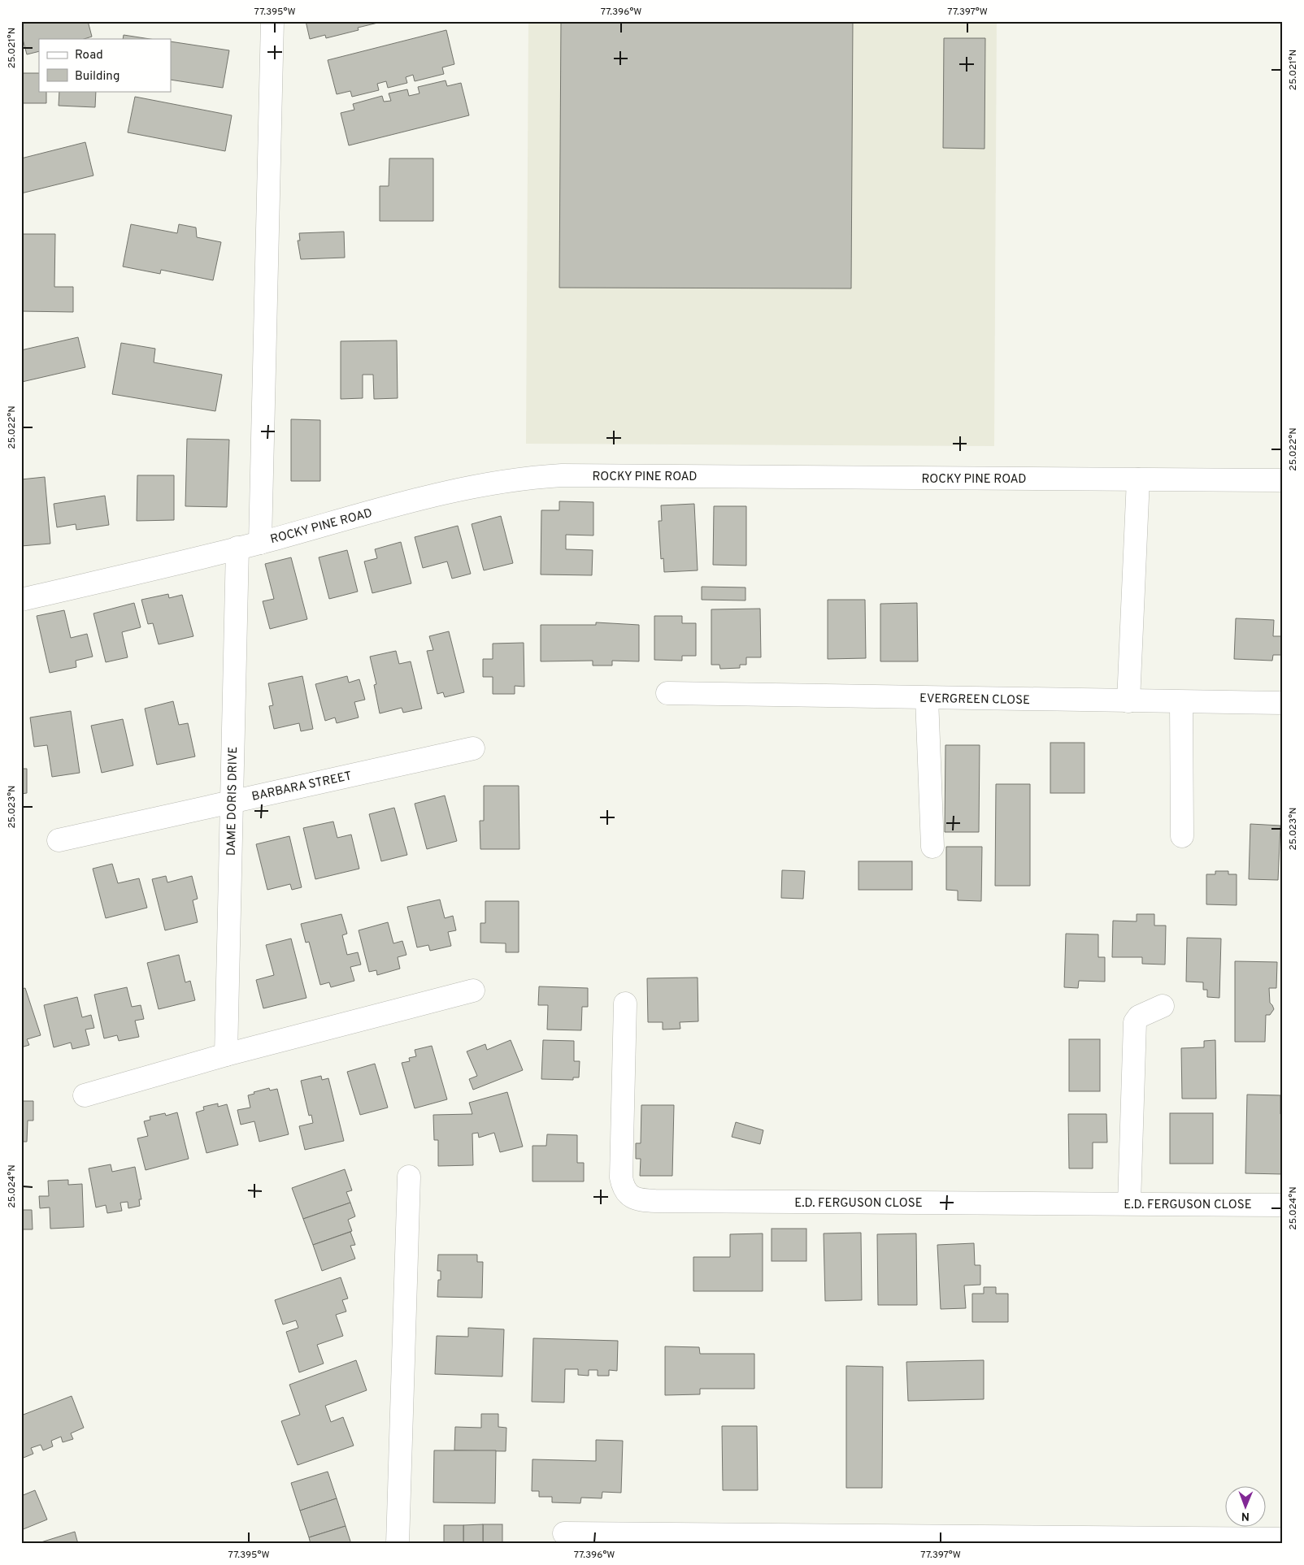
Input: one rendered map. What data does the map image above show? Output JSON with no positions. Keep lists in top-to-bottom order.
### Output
{
  "streets": {
    "street": [
      "ROCKY PINE ROAD",
      "EVERGREEN CLOSE",
      "BARBARA STREET",
      "DAME DORIS DRIVE",
      "E.D. FERGUSON CLOSE"
    ]
  },
  "crossings": [
    ["ROCKY PINE ROAD", "DAME DORIS DRIVE"],
    ["BARBARA STREET", "DAME DORIS DRIVE"]
  ],
  "legend": ["Road", "Building"],
  "north": "bottom",
  "coordinates": [
    "77.395°W",
    "77.396°W",
    "77.397°W",
    "25.021°N",
    "25.022°N",
    "25.023°N",
    "25.024°N"
  ]
}
